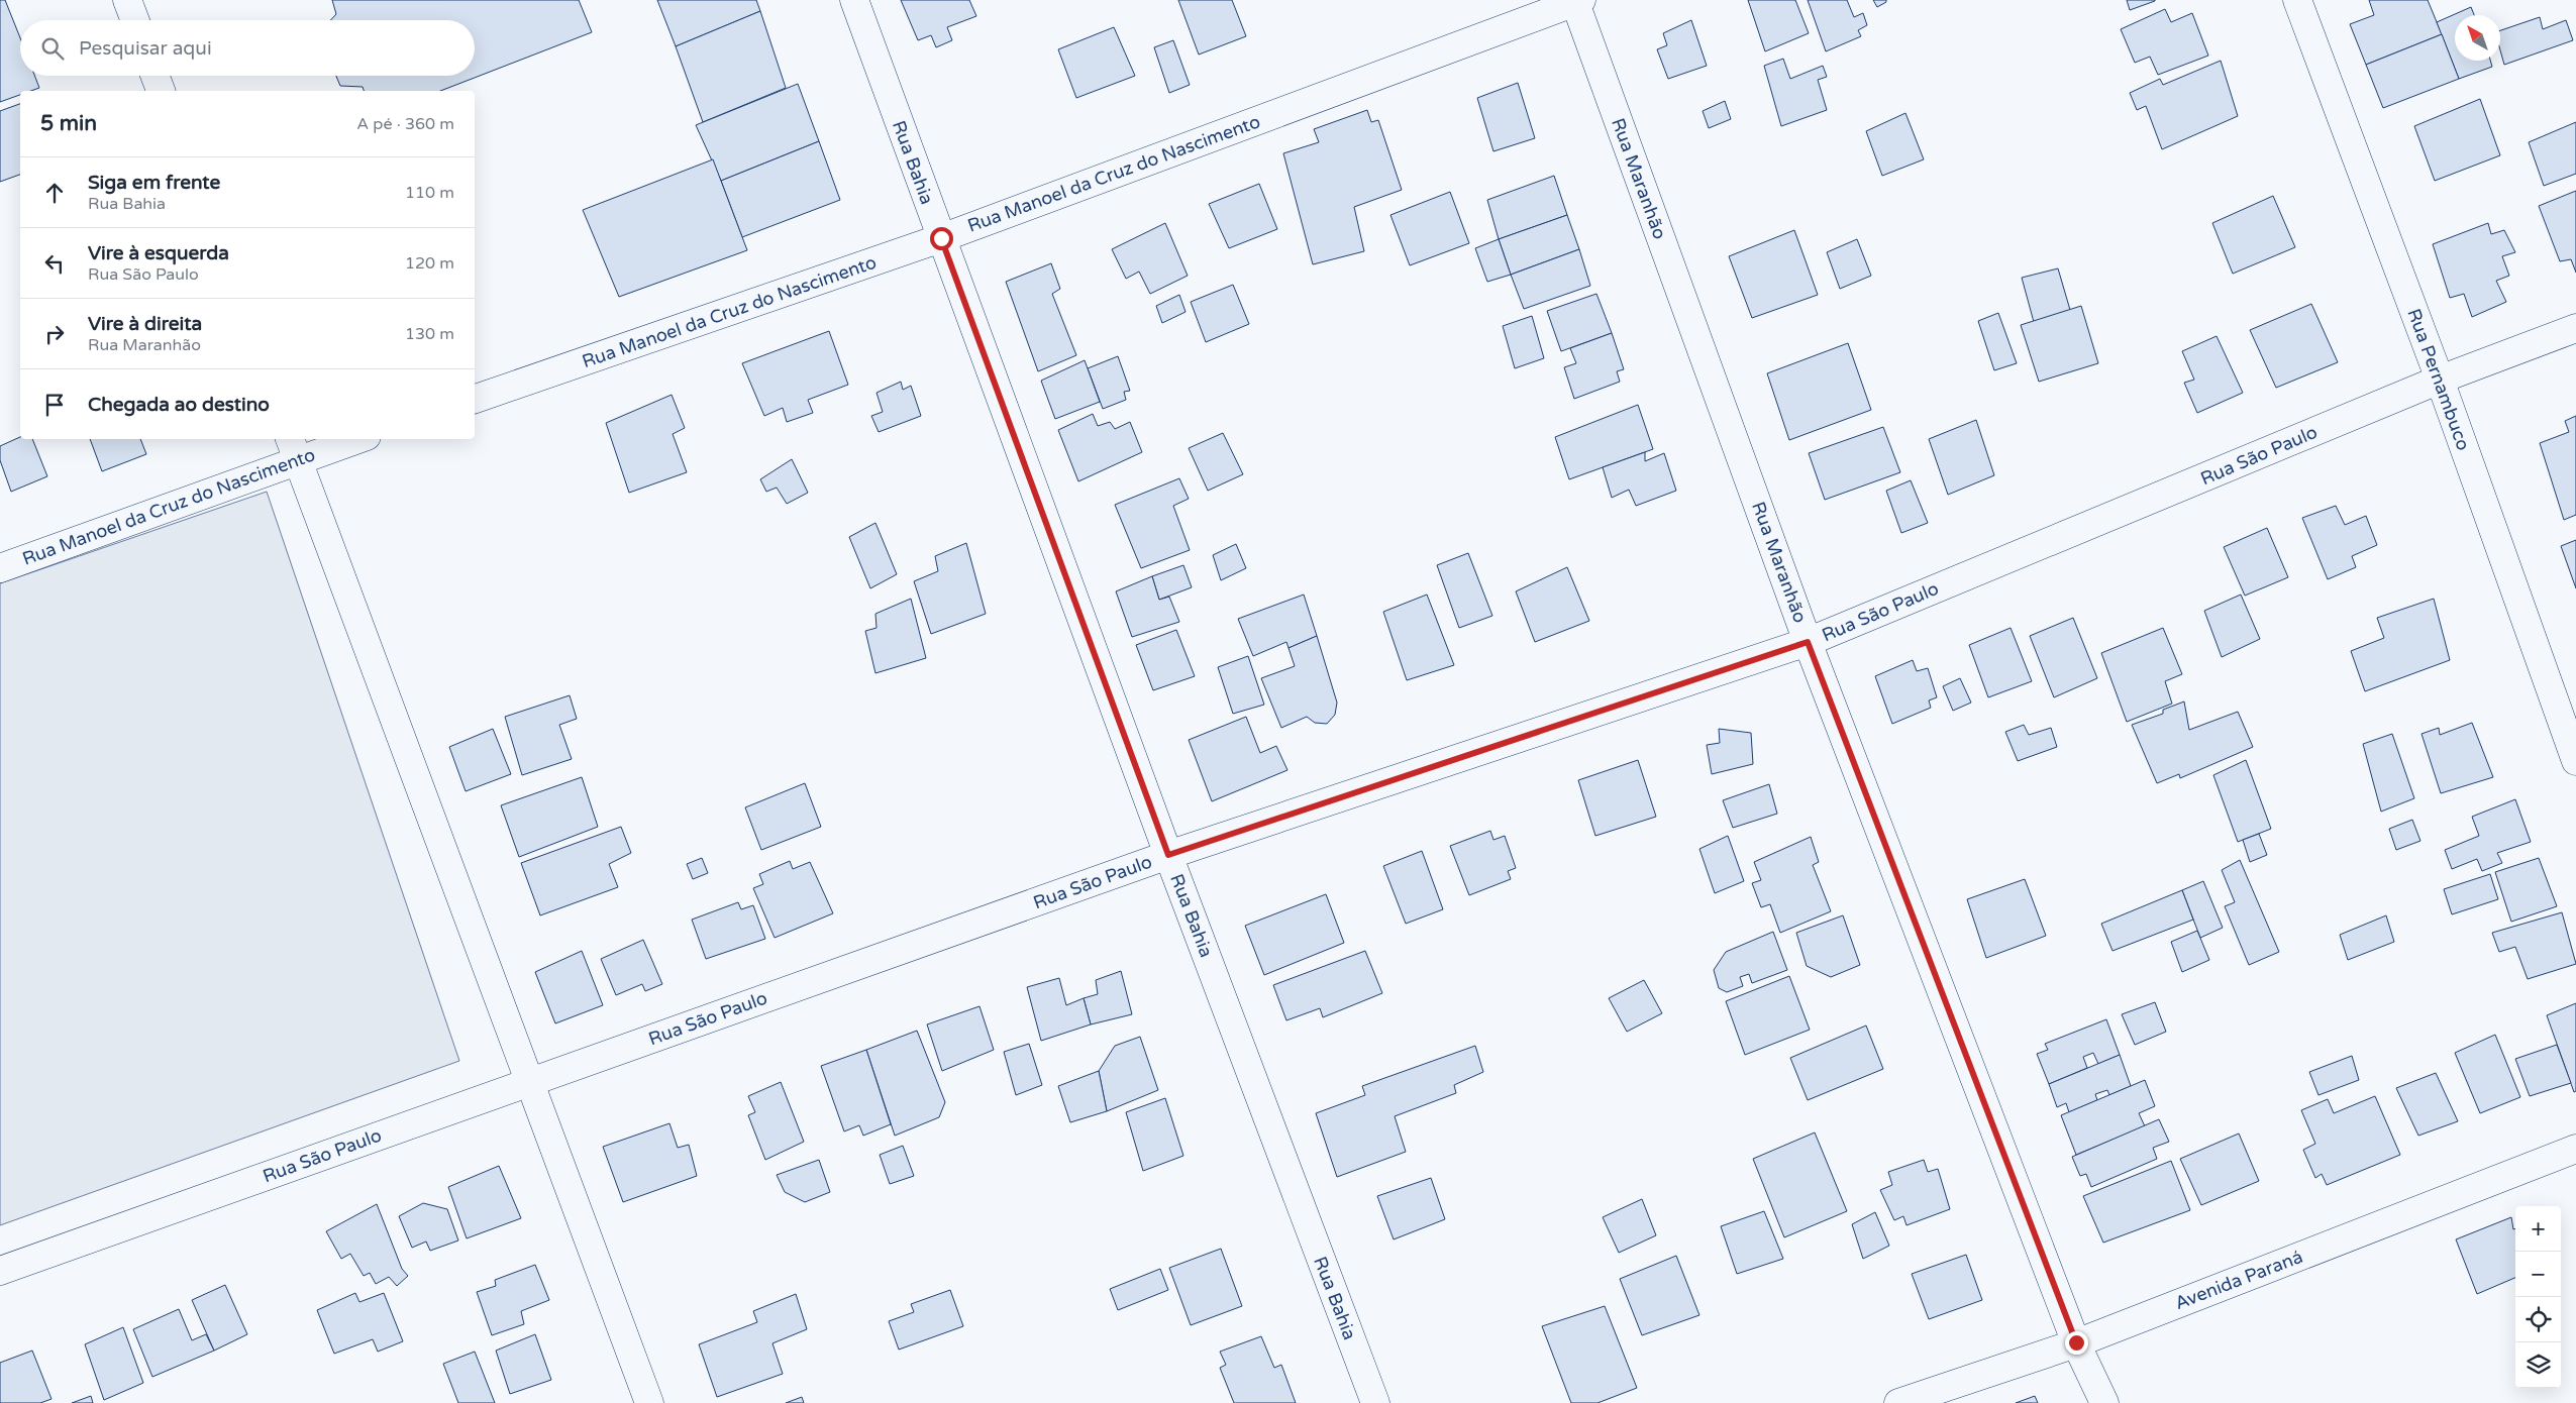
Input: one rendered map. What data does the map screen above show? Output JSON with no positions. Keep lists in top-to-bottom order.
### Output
{
  "streets": {
    "street": [
      "Rua Bahia",
      "Rua Manoel da Cruz do Nascimento",
      "Rua Maranhão",
      "Rua Pernambuco",
      "Rua São Paulo",
      "Avenida Paraná"
    ]
  },
  "crossings": [
    ["Rua Bahia", "Rua Manoel da Cruz do Nascimento"],
    ["Rua Bahia", "Rua São Paulo"],
    ["Rua Manoel da Cruz do Nascimento", "Rua Maranhão"],
    ["Rua Maranhão", "Rua São Paulo"],
    ["Rua Maranhão", "Avenida Paraná"],
    ["Rua Pernambuco", "Rua São Paulo"]
  ],
  "north": "top left",
  "page": {
    "search": "Pesquisar aqui",
    "heading": ["5 min", "A pé · 360 m"],
    "list": [
      ["Siga em frente", "Rua Bahia", "110 m"],
      ["Vire à esquerda", "Rua São Paulo", "120 m"],
      ["Vire à direita", "Rua Maranhão", "130 m"],
      "Chegada ao destino"
    ],
    "map_buttons": ["+", "−"]
  }
}
